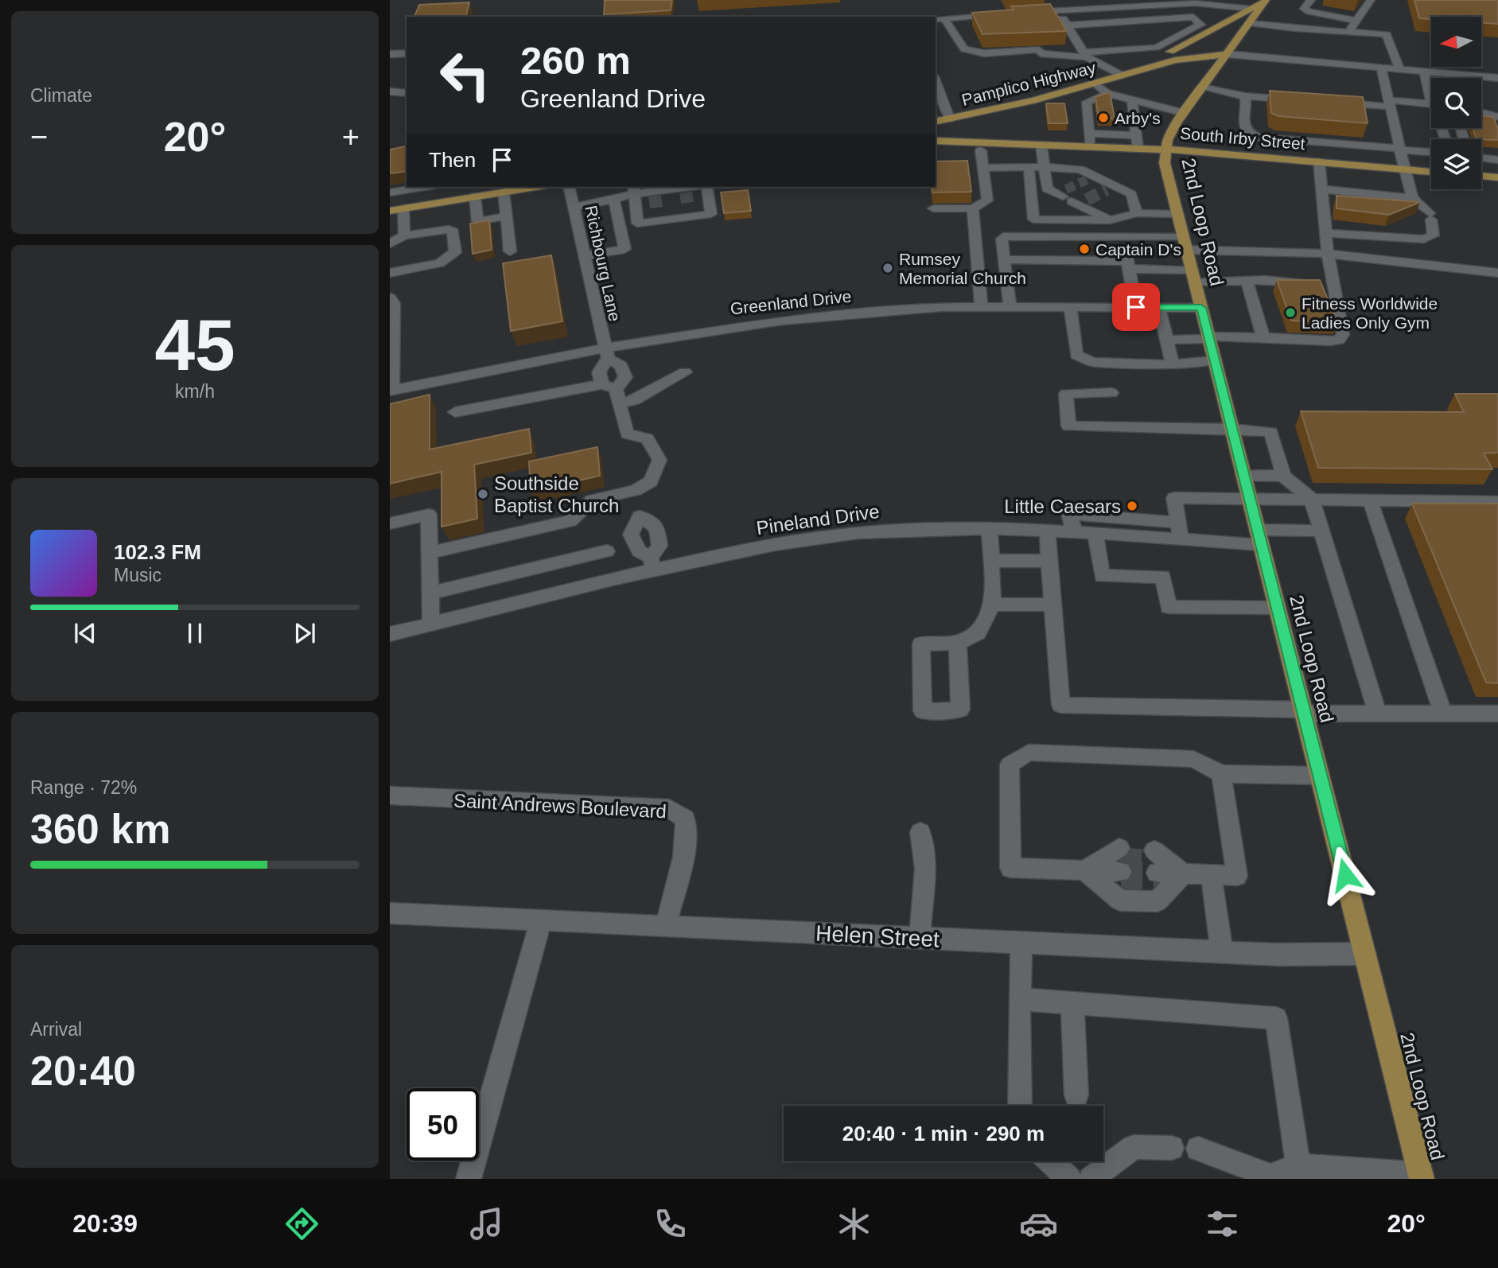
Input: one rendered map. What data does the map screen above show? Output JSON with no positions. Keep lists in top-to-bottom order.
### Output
{
  "streets": {
    "main road": ["Pamplico Highway", "South Irby Street", "2nd Loop Road"],
    "street": [
      "Richbourg Lane",
      "Greenland Drive",
      "Pineland Drive",
      "Saint Andrews Boulevard",
      "Helen Street"
    ]
  },
  "crossings": [
    ["Pamplico Highway", "South Irby Street"],
    ["Pamplico Highway", "2nd Loop Road"],
    ["South Irby Street", "2nd Loop Road"],
    ["2nd Loop Road", "Greenland Drive"],
    ["2nd Loop Road", "Pineland Drive"],
    ["2nd Loop Road", "Helen Street"],
    ["Richbourg Lane", "Greenland Drive"],
    ["Saint Andrews Boulevard", "Helen Street"]
  ],
  "places": [
    "Arby's",
    "Captain D's",
    "Rumsey Memorial Church",
    "Fitness Worldwide Ladies Only Gym",
    "Southside Baptist Church",
    "Little Caesars"
  ],
  "north": "left",
  "page": {
    "tile": [
      "Climate",
      ["45", "km/h"],
      ["Range · 72%", "360 km"],
      ["Arrival", "20:40"]
    ],
    "turn": ["260 m", "Greenland Drive"],
    "heat": ["−", "20°", "+"],
    "then": "Then",
    "song": ["102.3 FM", "Music"],
    "limit": "50",
    "trip": "20:40 · 1 min · 290 m",
    "tabs": ["20:39", "20°"]
  }
}
